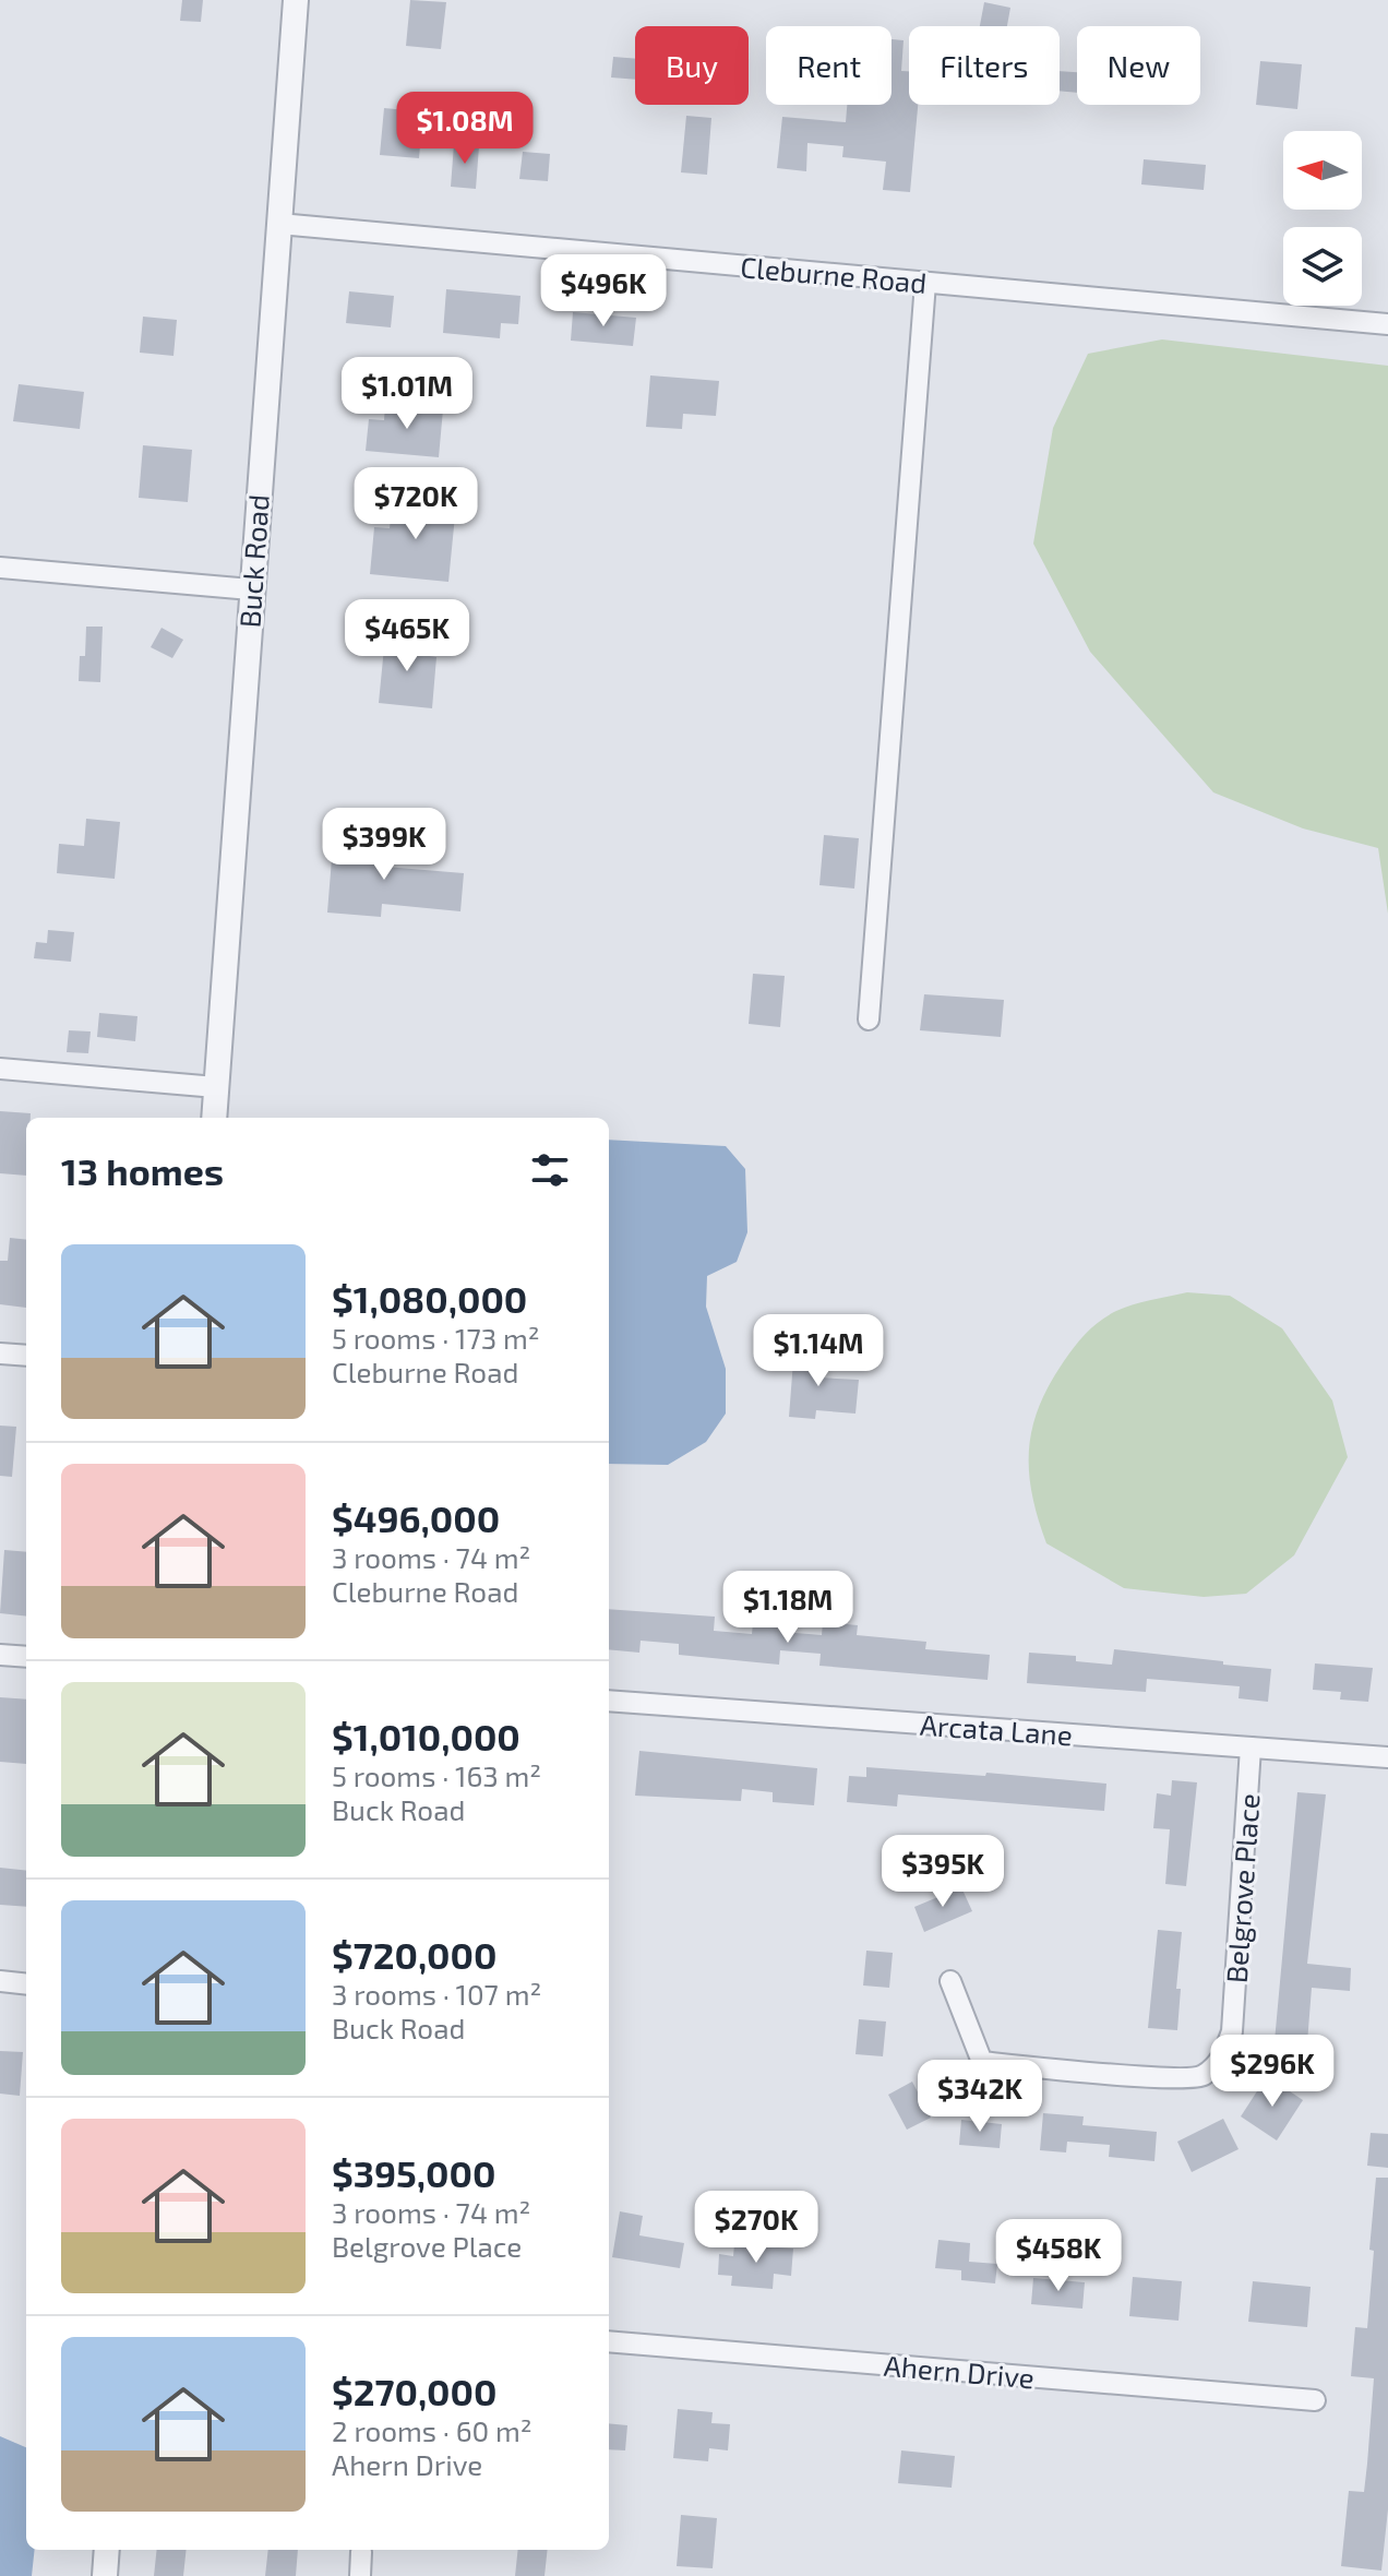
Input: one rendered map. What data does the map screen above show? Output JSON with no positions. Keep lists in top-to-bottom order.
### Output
{
  "streets": {
    "street": [
      "Cleburne Road",
      "Buck Road",
      "Arcata Lane",
      "Belgrove Place",
      "Ahern Drive"
    ]
  },
  "crossings": [
    ["Cleburne Road", "Buck Road"],
    ["Arcata Lane", "Belgrove Place"]
  ],
  "north": "left",
  "page": {
    "chip": [
      "Buy",
      "Rent",
      "Filters",
      "New"
    ],
    "price": [
      "$1.08M",
      "$496K",
      "$1.01M",
      "$720K",
      "$465K",
      "$399K",
      "$1.14M",
      "$1.18M",
      "$395K",
      "$296K",
      "$342K",
      "$270K",
      "$458K"
    ],
    "heading": "13 homes",
    "list": [
      {
        "name": "$1,080,000",
        "note": "5 rooms · 173 m² · Cleburne Road"
      },
      {
        "name": "$496,000",
        "note": "3 rooms · 74 m² · Cleburne Road"
      },
      {
        "name": "$1,010,000",
        "note": "5 rooms · 163 m² · Buck Road"
      },
      {
        "name": "$720,000",
        "note": "3 rooms · 107 m² · Buck Road"
      },
      {
        "name": "$395,000",
        "note": "3 rooms · 74 m² · Belgrove Place"
      },
      {
        "name": "$270,000",
        "note": "2 rooms · 60 m² · Ahern Drive"
      }
    ]
  }
}
